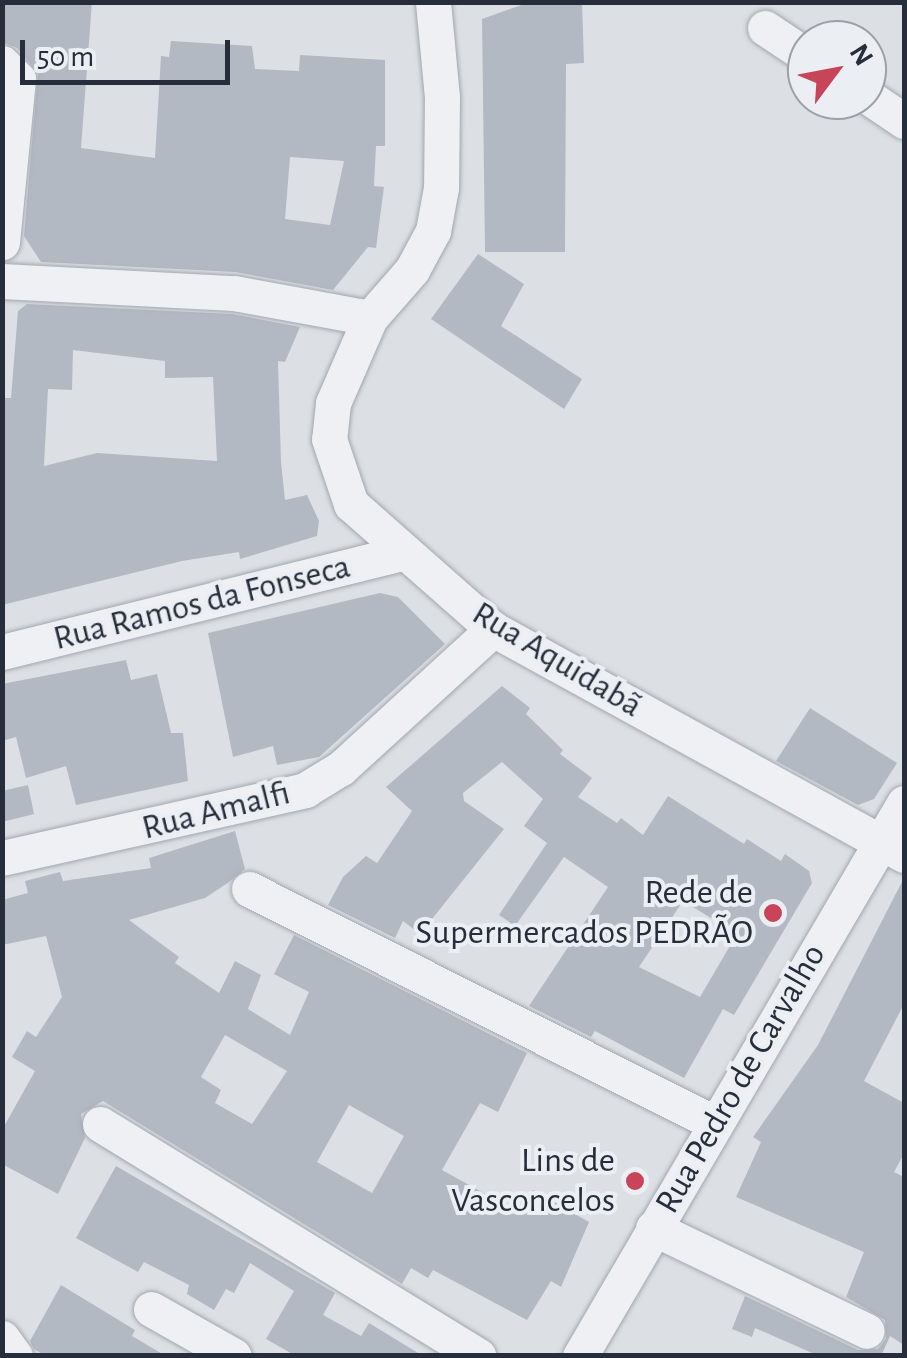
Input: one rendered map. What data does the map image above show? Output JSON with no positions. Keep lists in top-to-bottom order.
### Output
{
  "streets": {
    "street": [
      "Rua Ramos da Fonseca",
      "Rua Aquidabã",
      "Rua Amalfi",
      "Rua Pedro de Carvalho"
    ]
  },
  "crossings": [
    ["Rua Ramos da Fonseca", "Rua Aquidabã"],
    ["Rua Aquidabã", "Rua Amalfi"],
    ["Rua Aquidabã", "Rua Pedro de Carvalho"]
  ],
  "places": ["Rede de Supermercados PEDRÃO", "Lins de Vasconcelos"],
  "scale_bar": "50 m",
  "north": "top right"
}
